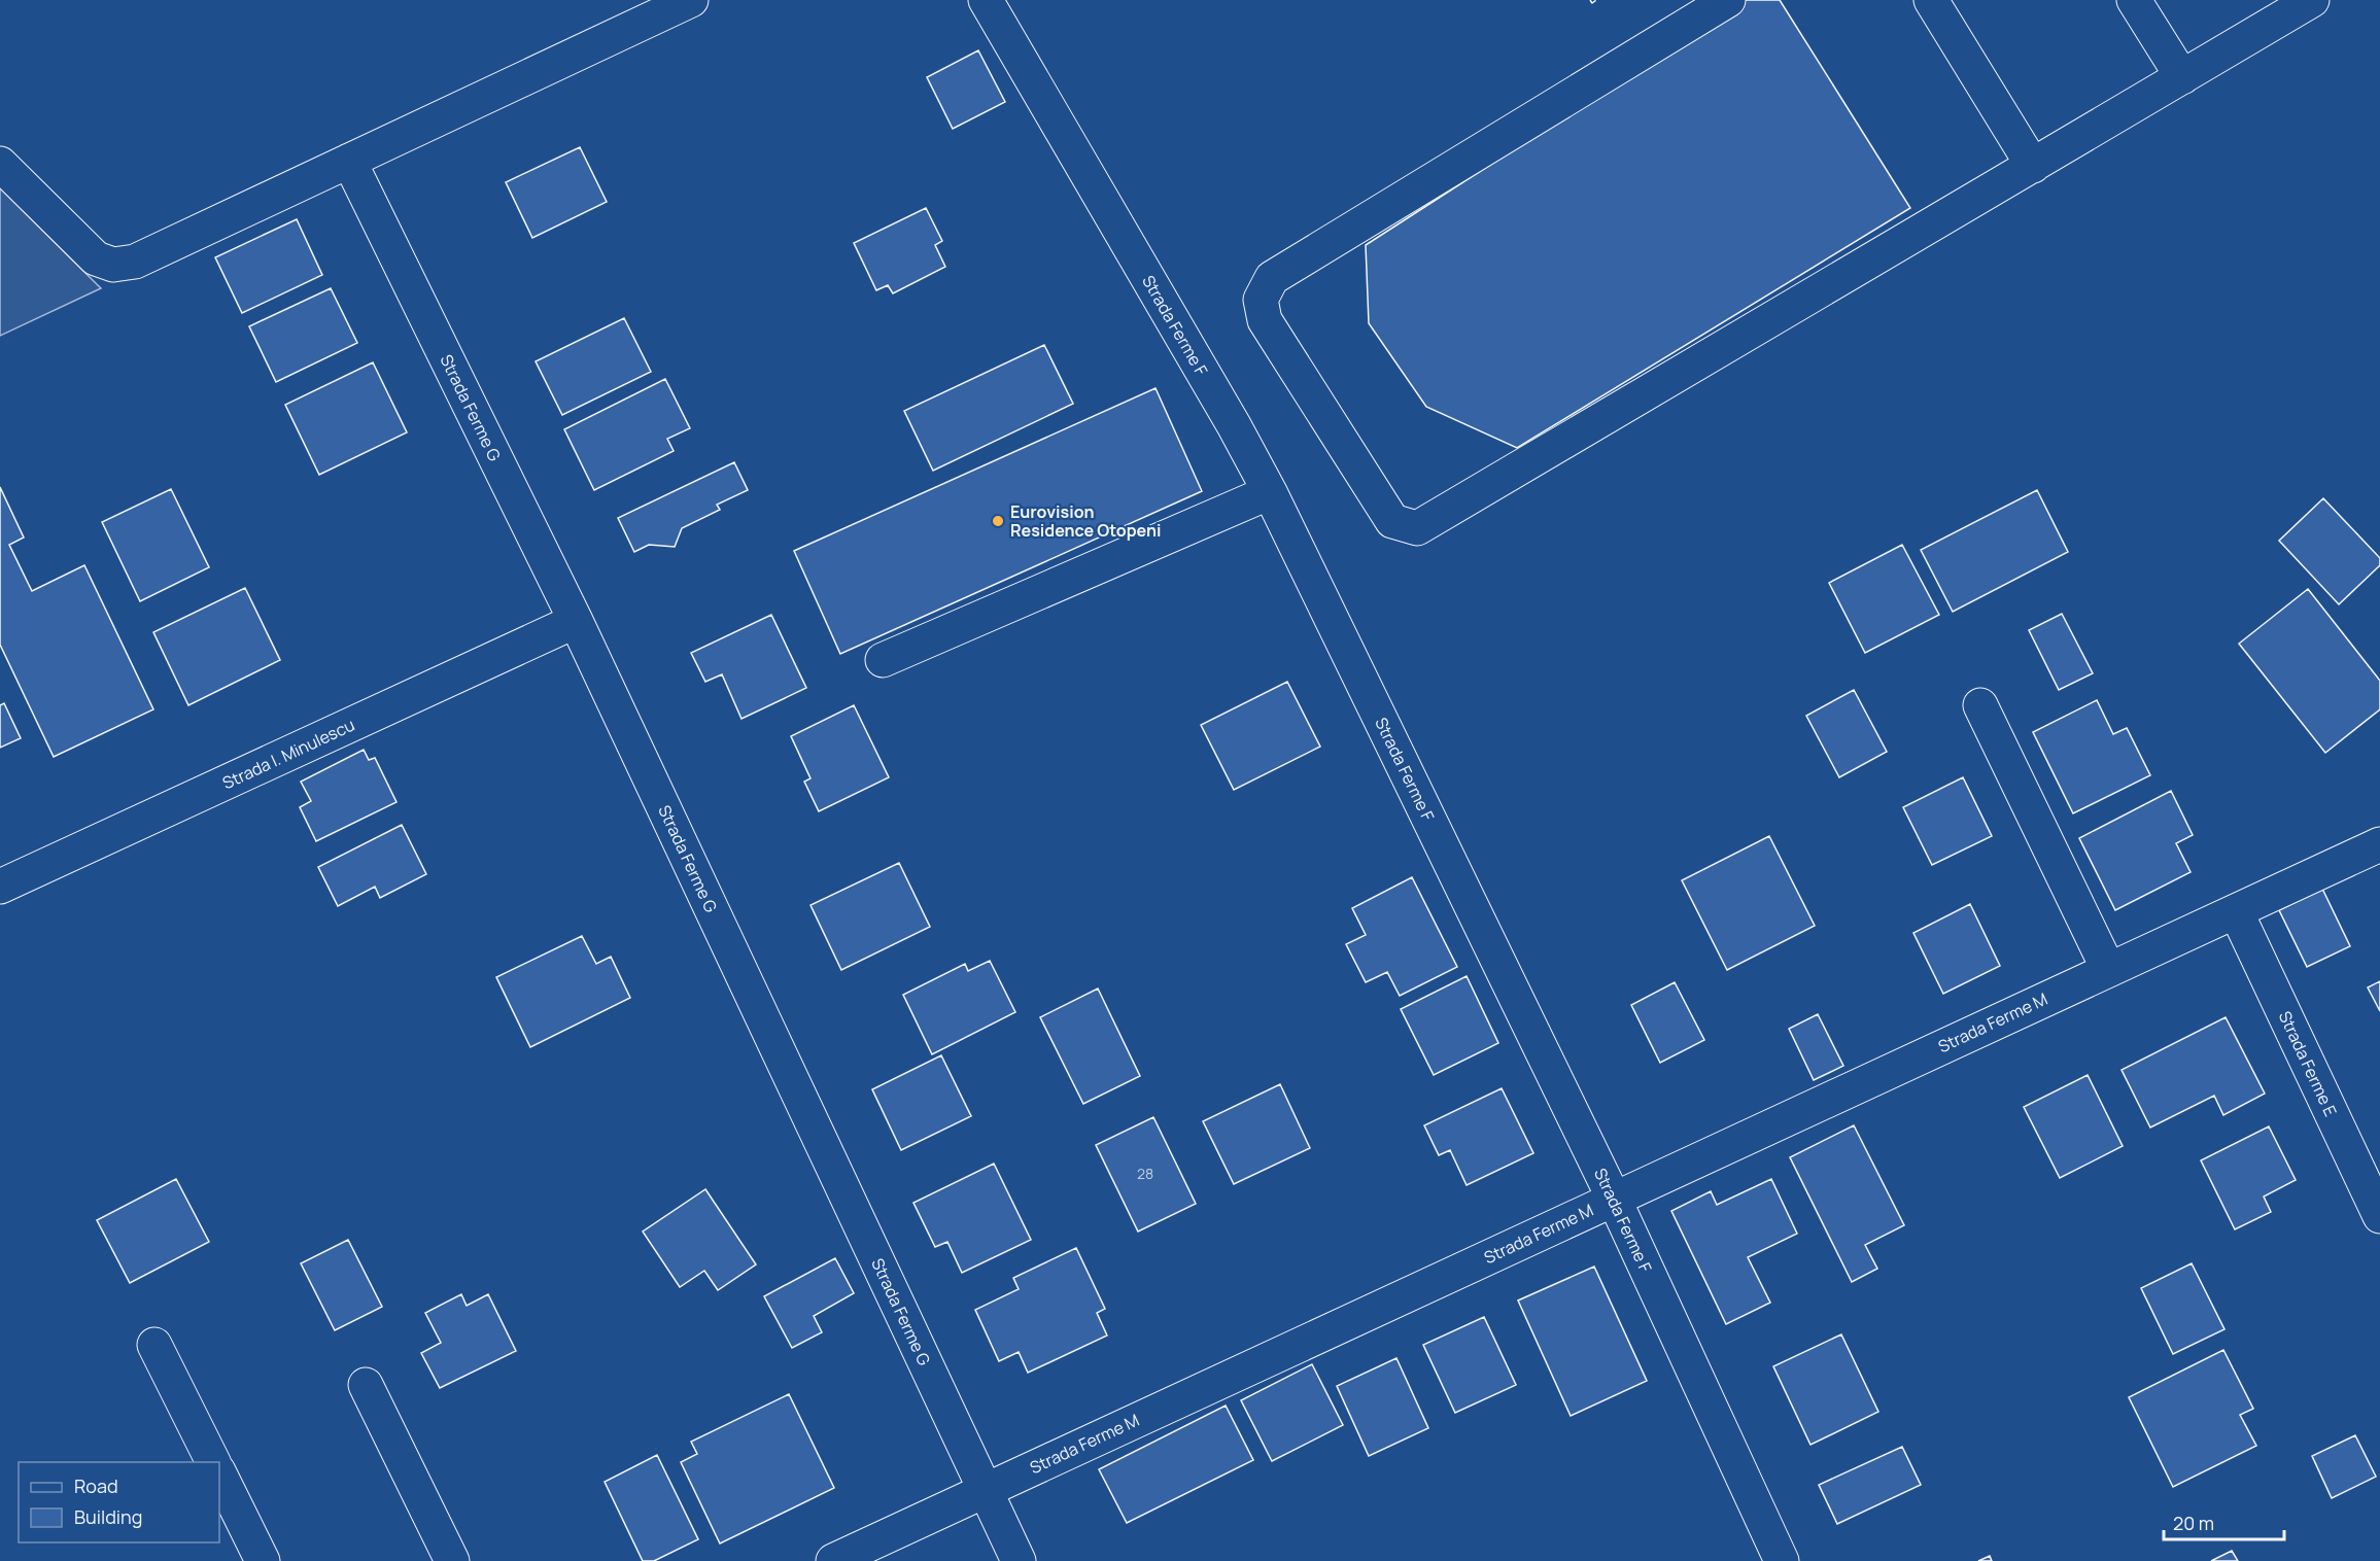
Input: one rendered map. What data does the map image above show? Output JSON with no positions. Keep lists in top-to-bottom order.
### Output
{
  "streets": {
    "street": [
      "Strada Ferme F",
      "Strada Ferme G",
      "Strada I. Minulescu",
      "Strada Ferme M",
      "Strada Ferme E"
    ]
  },
  "crossings": [
    ["Strada Ferme F", "Strada Ferme M"],
    ["Strada Ferme G", "Strada I. Minulescu"],
    ["Strada Ferme G", "Strada Ferme M"],
    ["Strada Ferme M", "Strada Ferme E"]
  ],
  "places": ["Eurovision Residence Otopeni"],
  "house_numbers": ["28"],
  "legend": ["Road", "Building"],
  "scale_bar": "20 m"
}
